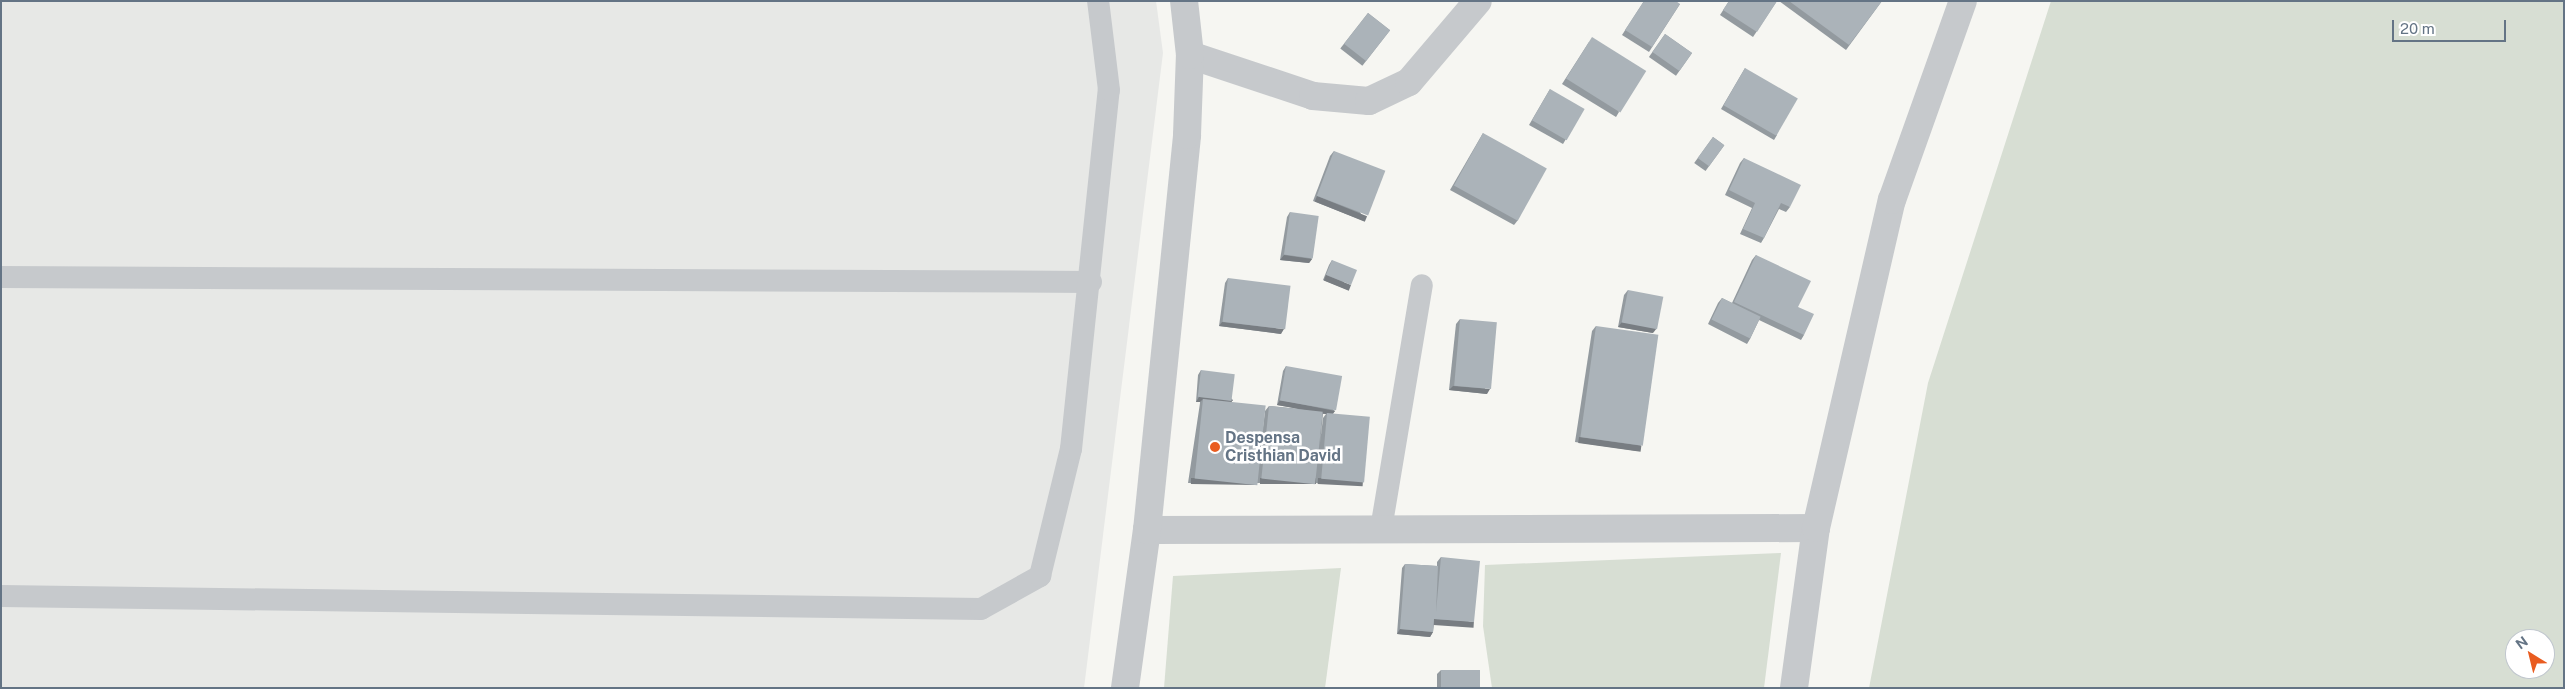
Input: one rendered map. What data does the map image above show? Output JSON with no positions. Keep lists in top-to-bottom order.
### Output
{
  "places": ["Despensa Cristhian David"],
  "scale_bar": "20 m",
  "north": "top left"
}
